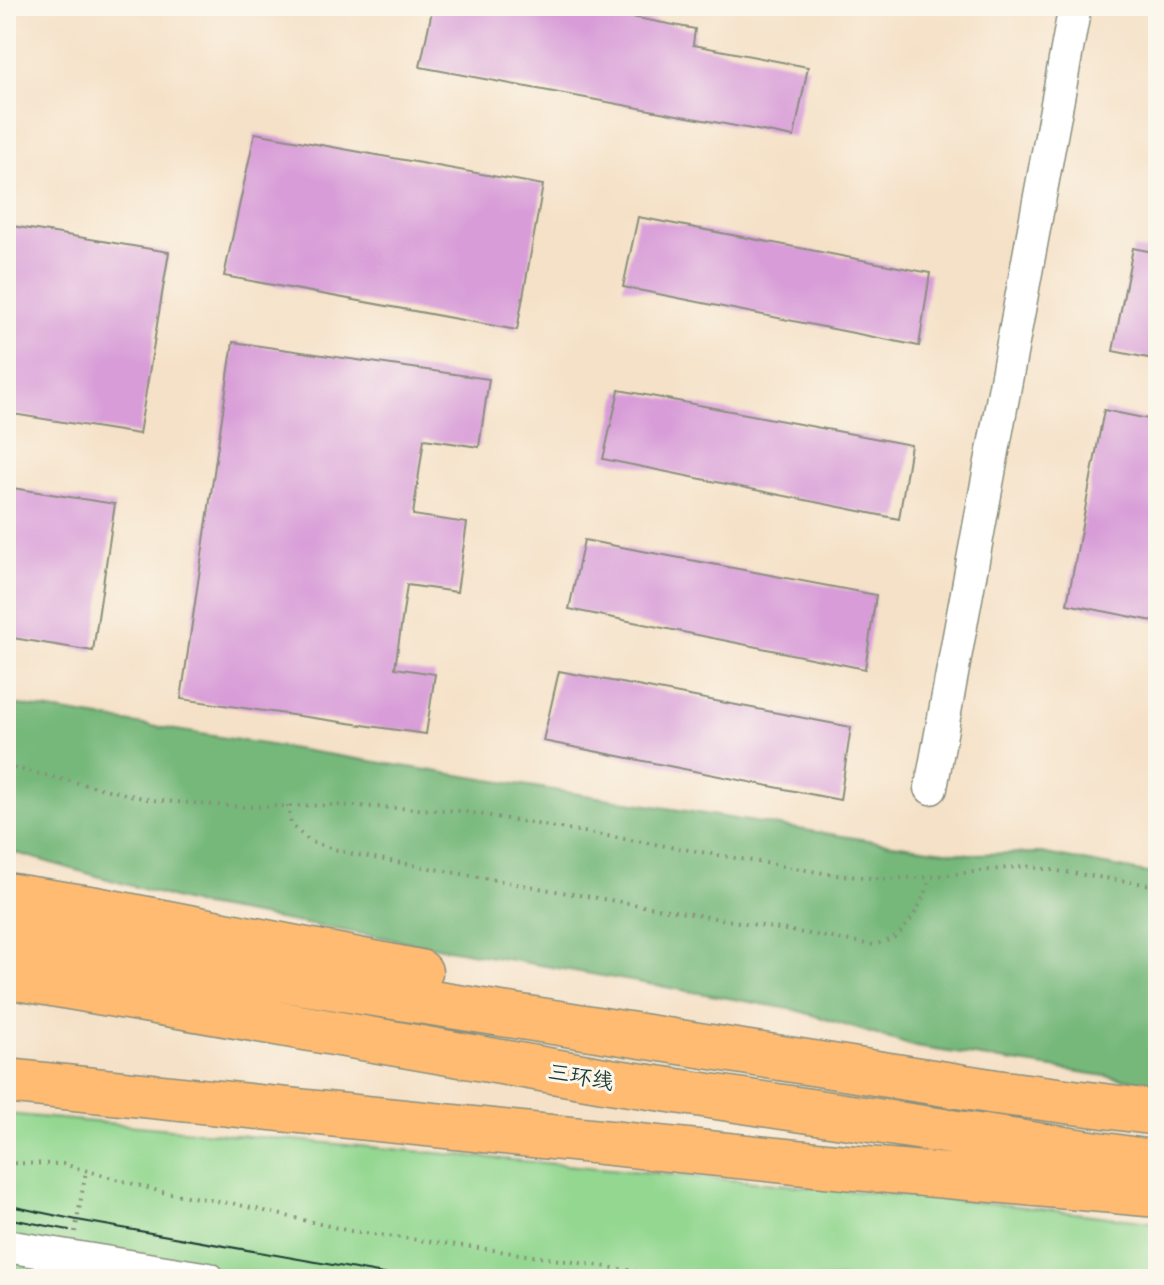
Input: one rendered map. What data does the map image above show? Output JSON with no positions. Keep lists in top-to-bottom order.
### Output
{
  "streets": {
    "highway": ["三环线"]
  }
}
